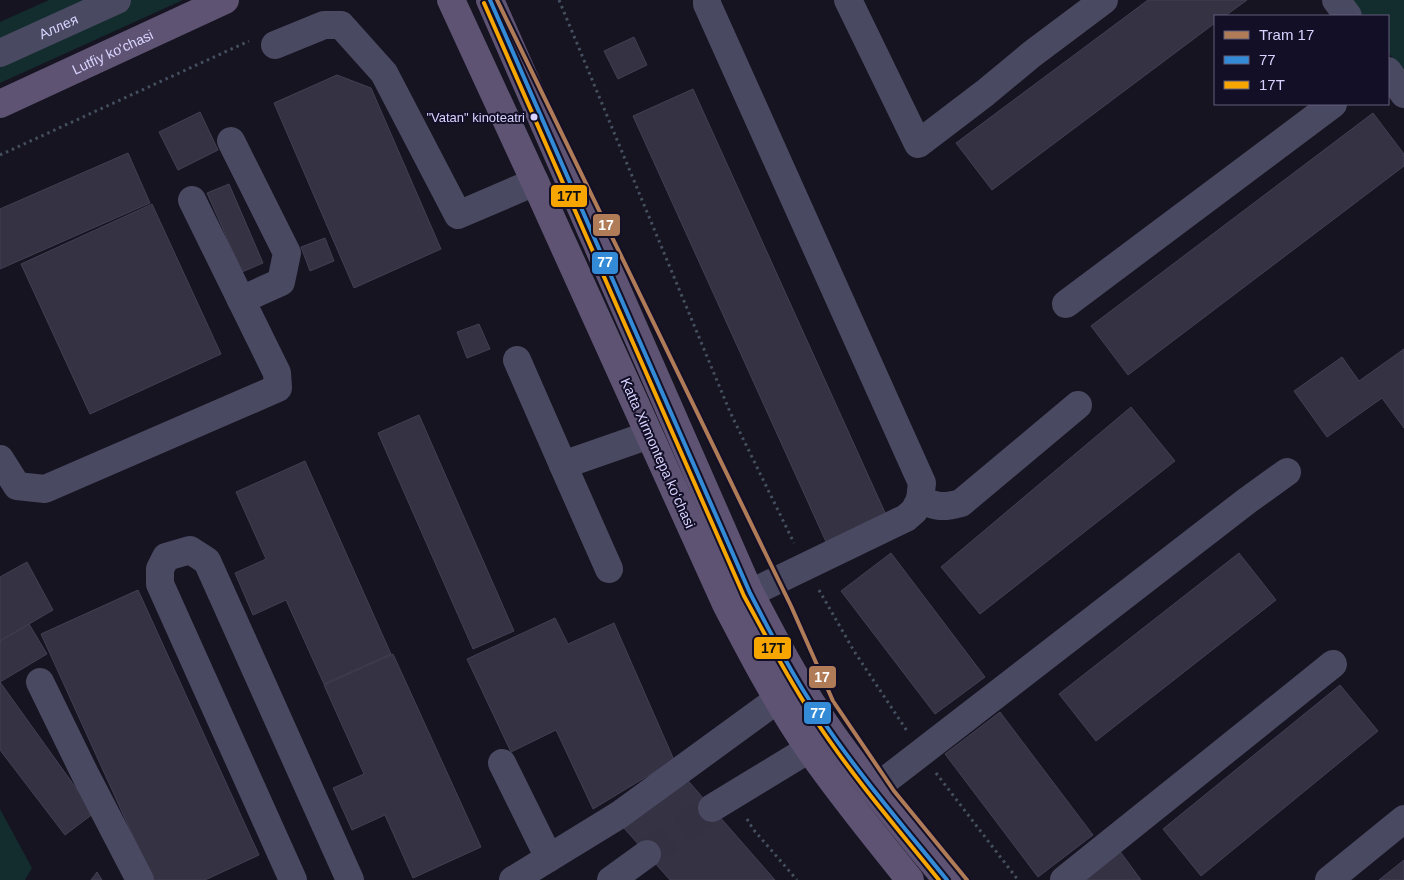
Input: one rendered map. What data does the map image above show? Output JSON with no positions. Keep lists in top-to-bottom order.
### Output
{
  "streets": {
    "main road": ["Lutfiy ko'chasi", "Katta Xirmontepa koʻchasi"],
    "street": ["Аллея"]
  },
  "places": ["\"Vatan\" kinoteatri"],
  "lines": ["tram line 17", "transit line 77", "transit line 17T"],
  "legend": ["Tram 17", "77", "17T"]
}
